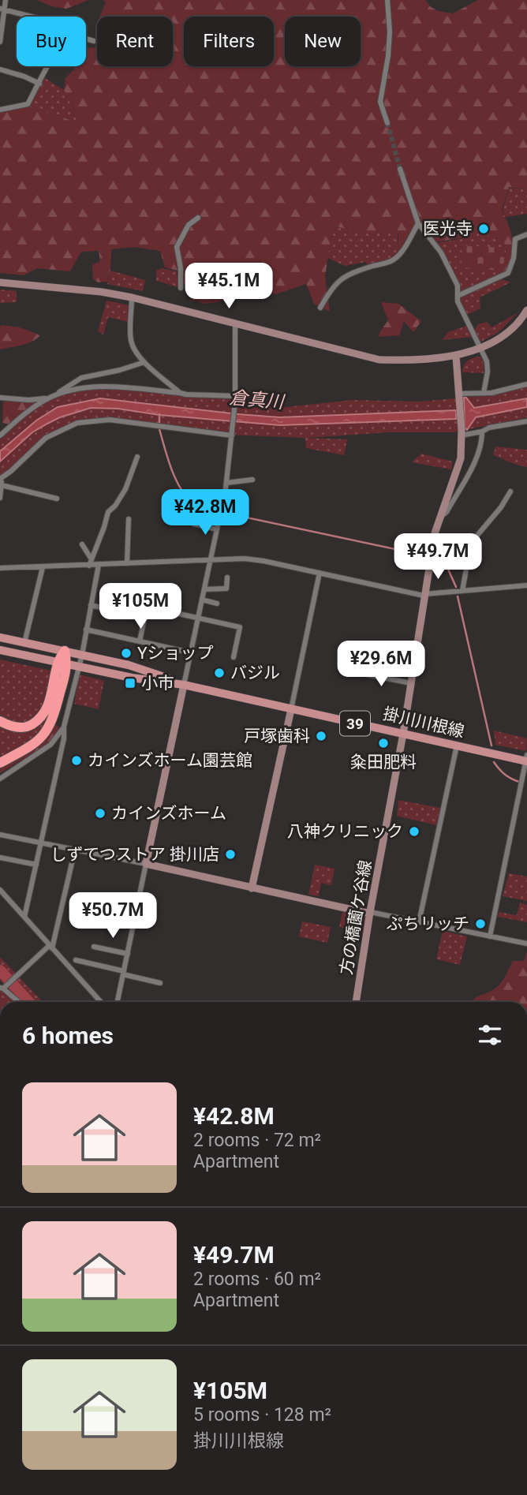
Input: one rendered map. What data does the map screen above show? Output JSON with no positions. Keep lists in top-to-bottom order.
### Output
{
  "streets": {
    "main road": ["掛川川根線", "39"],
    "street": ["方の橋薗ケ谷線"]
  },
  "crossings": [
    ["掛川川根線", "方の橋薗ケ谷線"]
  ],
  "water": ["倉真川"],
  "places": {
    "other": [
      "医光寺",
      "Yショップ",
      "バジル",
      "戸塚歯科",
      "粂田肥料",
      "カインズホーム園芸館",
      "カインズホーム",
      "八神クリニック",
      "しずてつストア 掛川店",
      "ぷちリッチ"
    ],
    "transit": ["小市"]
  },
  "page": {
    "chip": [
      "Buy",
      "Rent",
      "Filters",
      "New"
    ],
    "price": [
      "¥45.1M",
      "¥42.8M",
      "¥49.7M",
      "¥105M",
      "¥29.6M",
      "¥50.7M"
    ],
    "heading": "6 homes",
    "list": [
      {
        "name": "¥42.8M",
        "note": "2 rooms · 72 m² · Apartment"
      },
      {
        "name": "¥49.7M",
        "note": "2 rooms · 60 m² · Apartment"
      },
      {
        "name": "¥105M",
        "note": "5 rooms · 128 m² · 掛川川根線"
      }
    ]
  }
}
